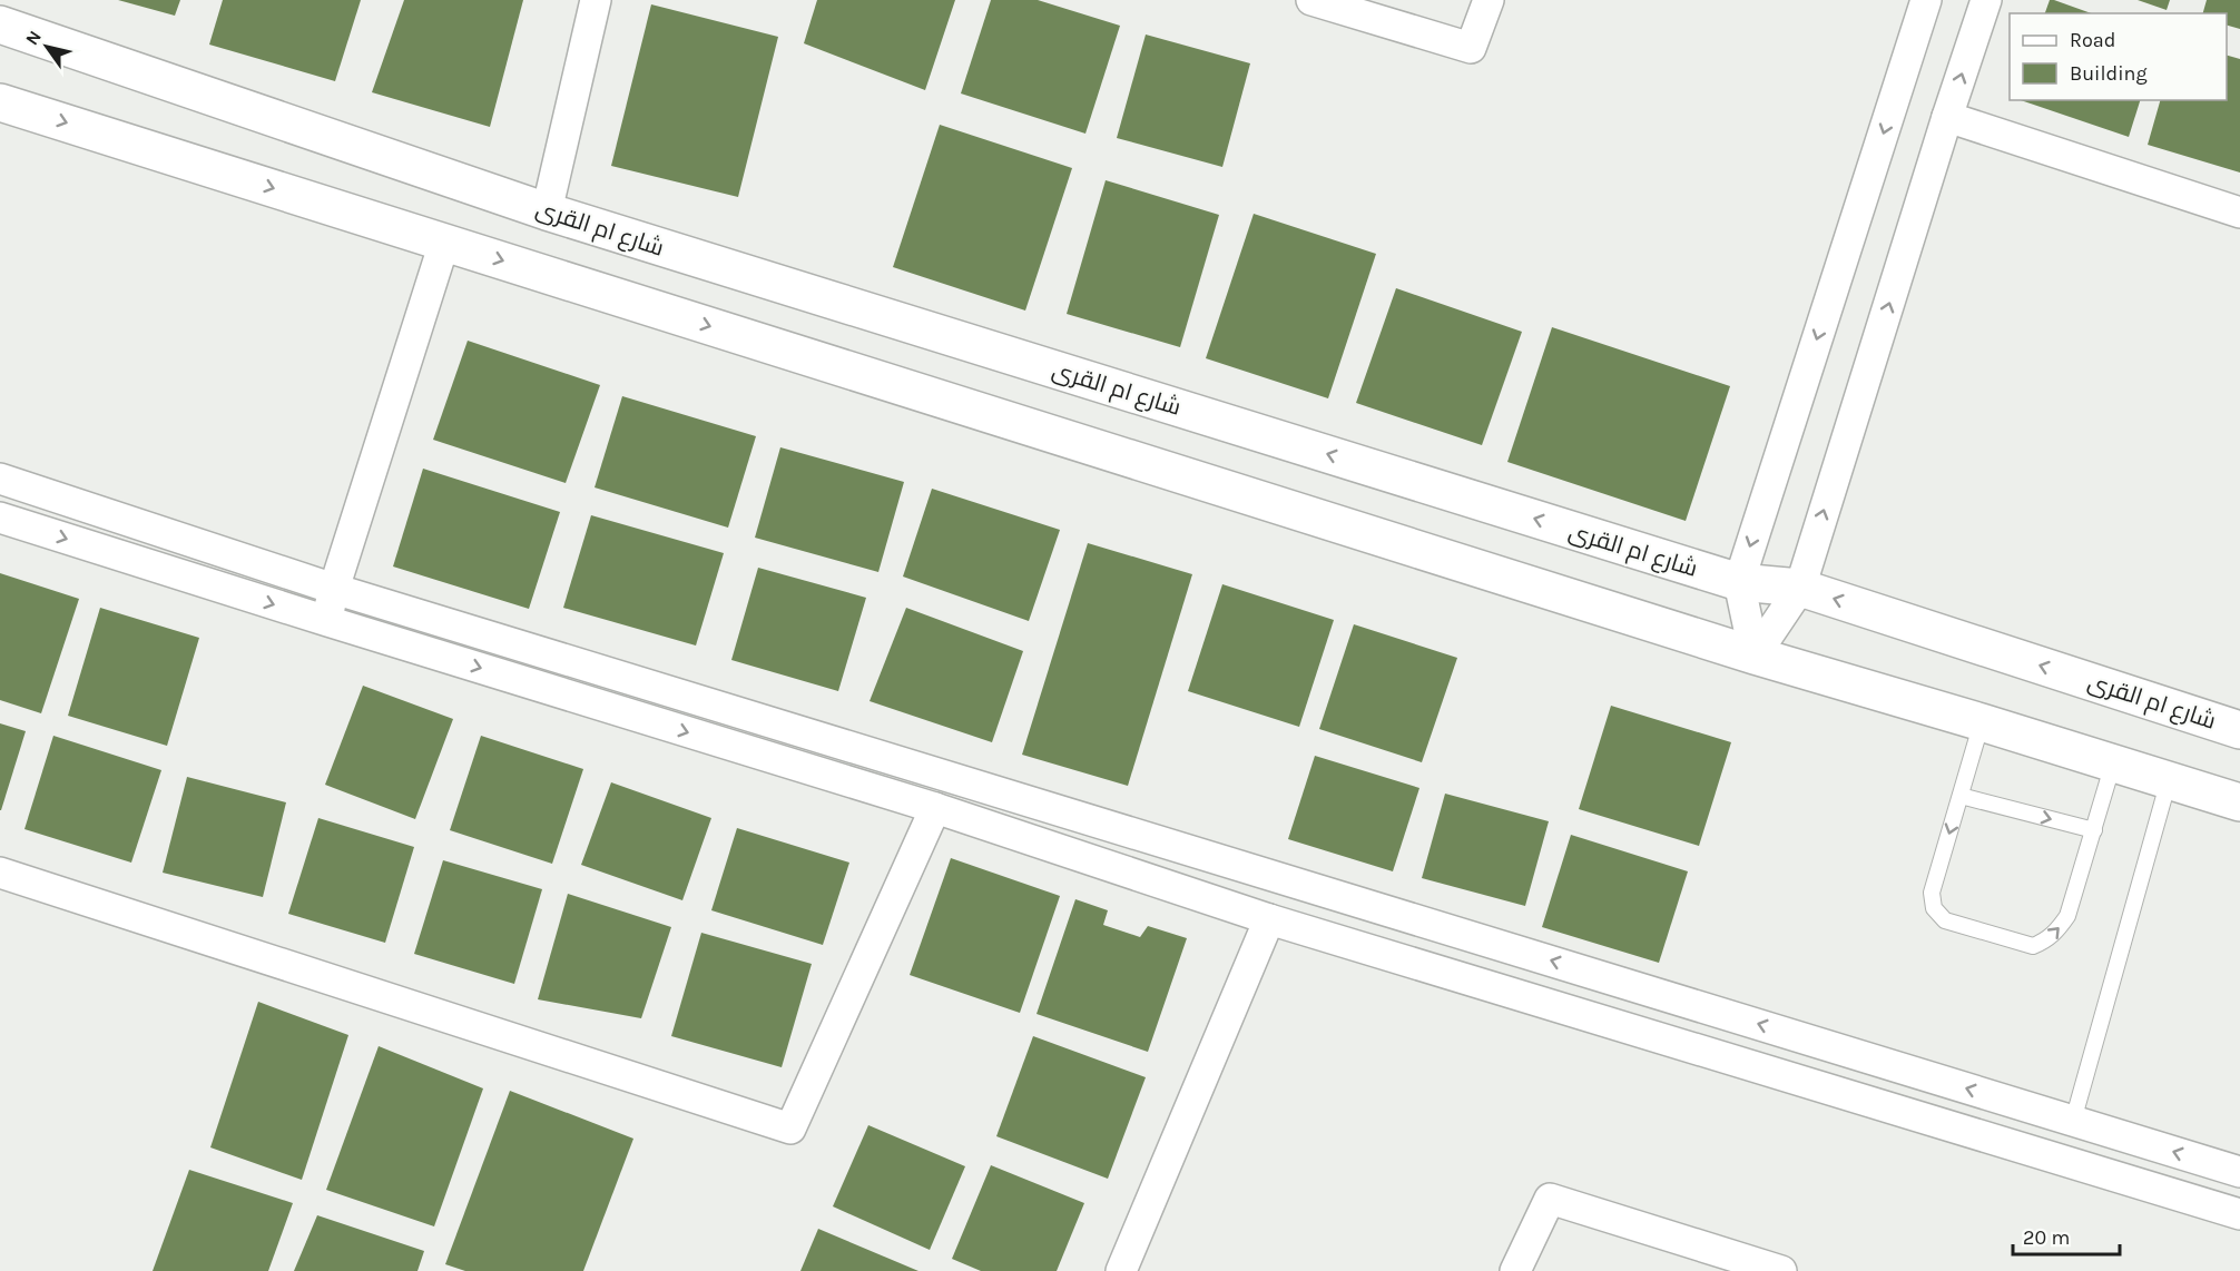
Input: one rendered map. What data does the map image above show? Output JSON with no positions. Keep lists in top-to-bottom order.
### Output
{
  "streets": {
    "main road": ["شارع ام القرى"]
  },
  "legend": ["Road", "Building"],
  "scale_bar": "20 m",
  "north": "top left"
}
